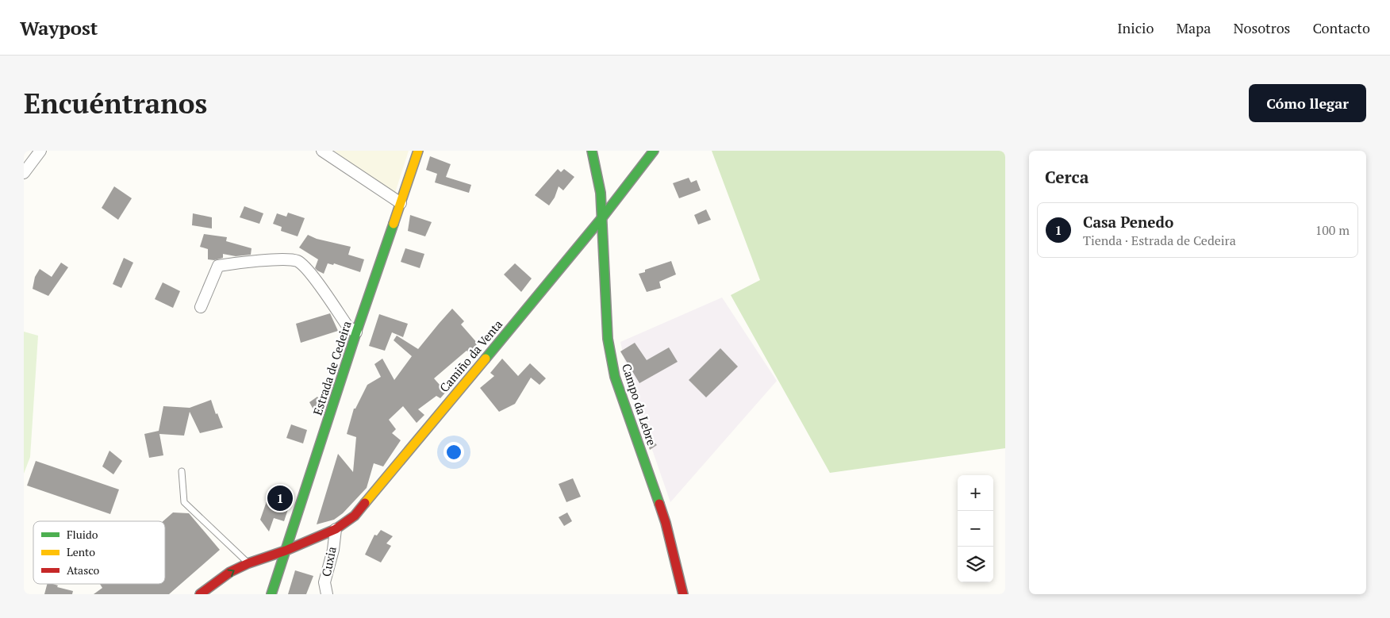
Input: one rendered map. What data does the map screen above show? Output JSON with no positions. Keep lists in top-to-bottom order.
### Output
{
  "streets": {
    "street": [
      "Camiño da Venta",
      "Estrada de Cedeira",
      "Campo da Lebre",
      "Cuxia"
    ]
  },
  "crossings": [
    ["Camiño da Venta", "Estrada de Cedeira"],
    ["Camiño da Venta", "Campo da Lebre"],
    ["Camiño da Venta", "Cuxia"]
  ],
  "legend": ["Fluido", "Lento", "Atasco"],
  "page": {
    "header": "Waypost",
    "nav": [
      "Inicio",
      "Mapa",
      "Nosotros",
      "Contacto"
    ],
    "buttons": "Cómo llegar",
    "title": "Encuéntranos",
    "heading": "Cerca",
    "list": [
      {
        "mark": "1",
        "name": "Casa Penedo",
        "note": "Tienda · Estrada de Cedeira",
        "value": "100 m"
      }
    ],
    "map_buttons": ["+", "−"],
    "pins": "1"
  }
}
